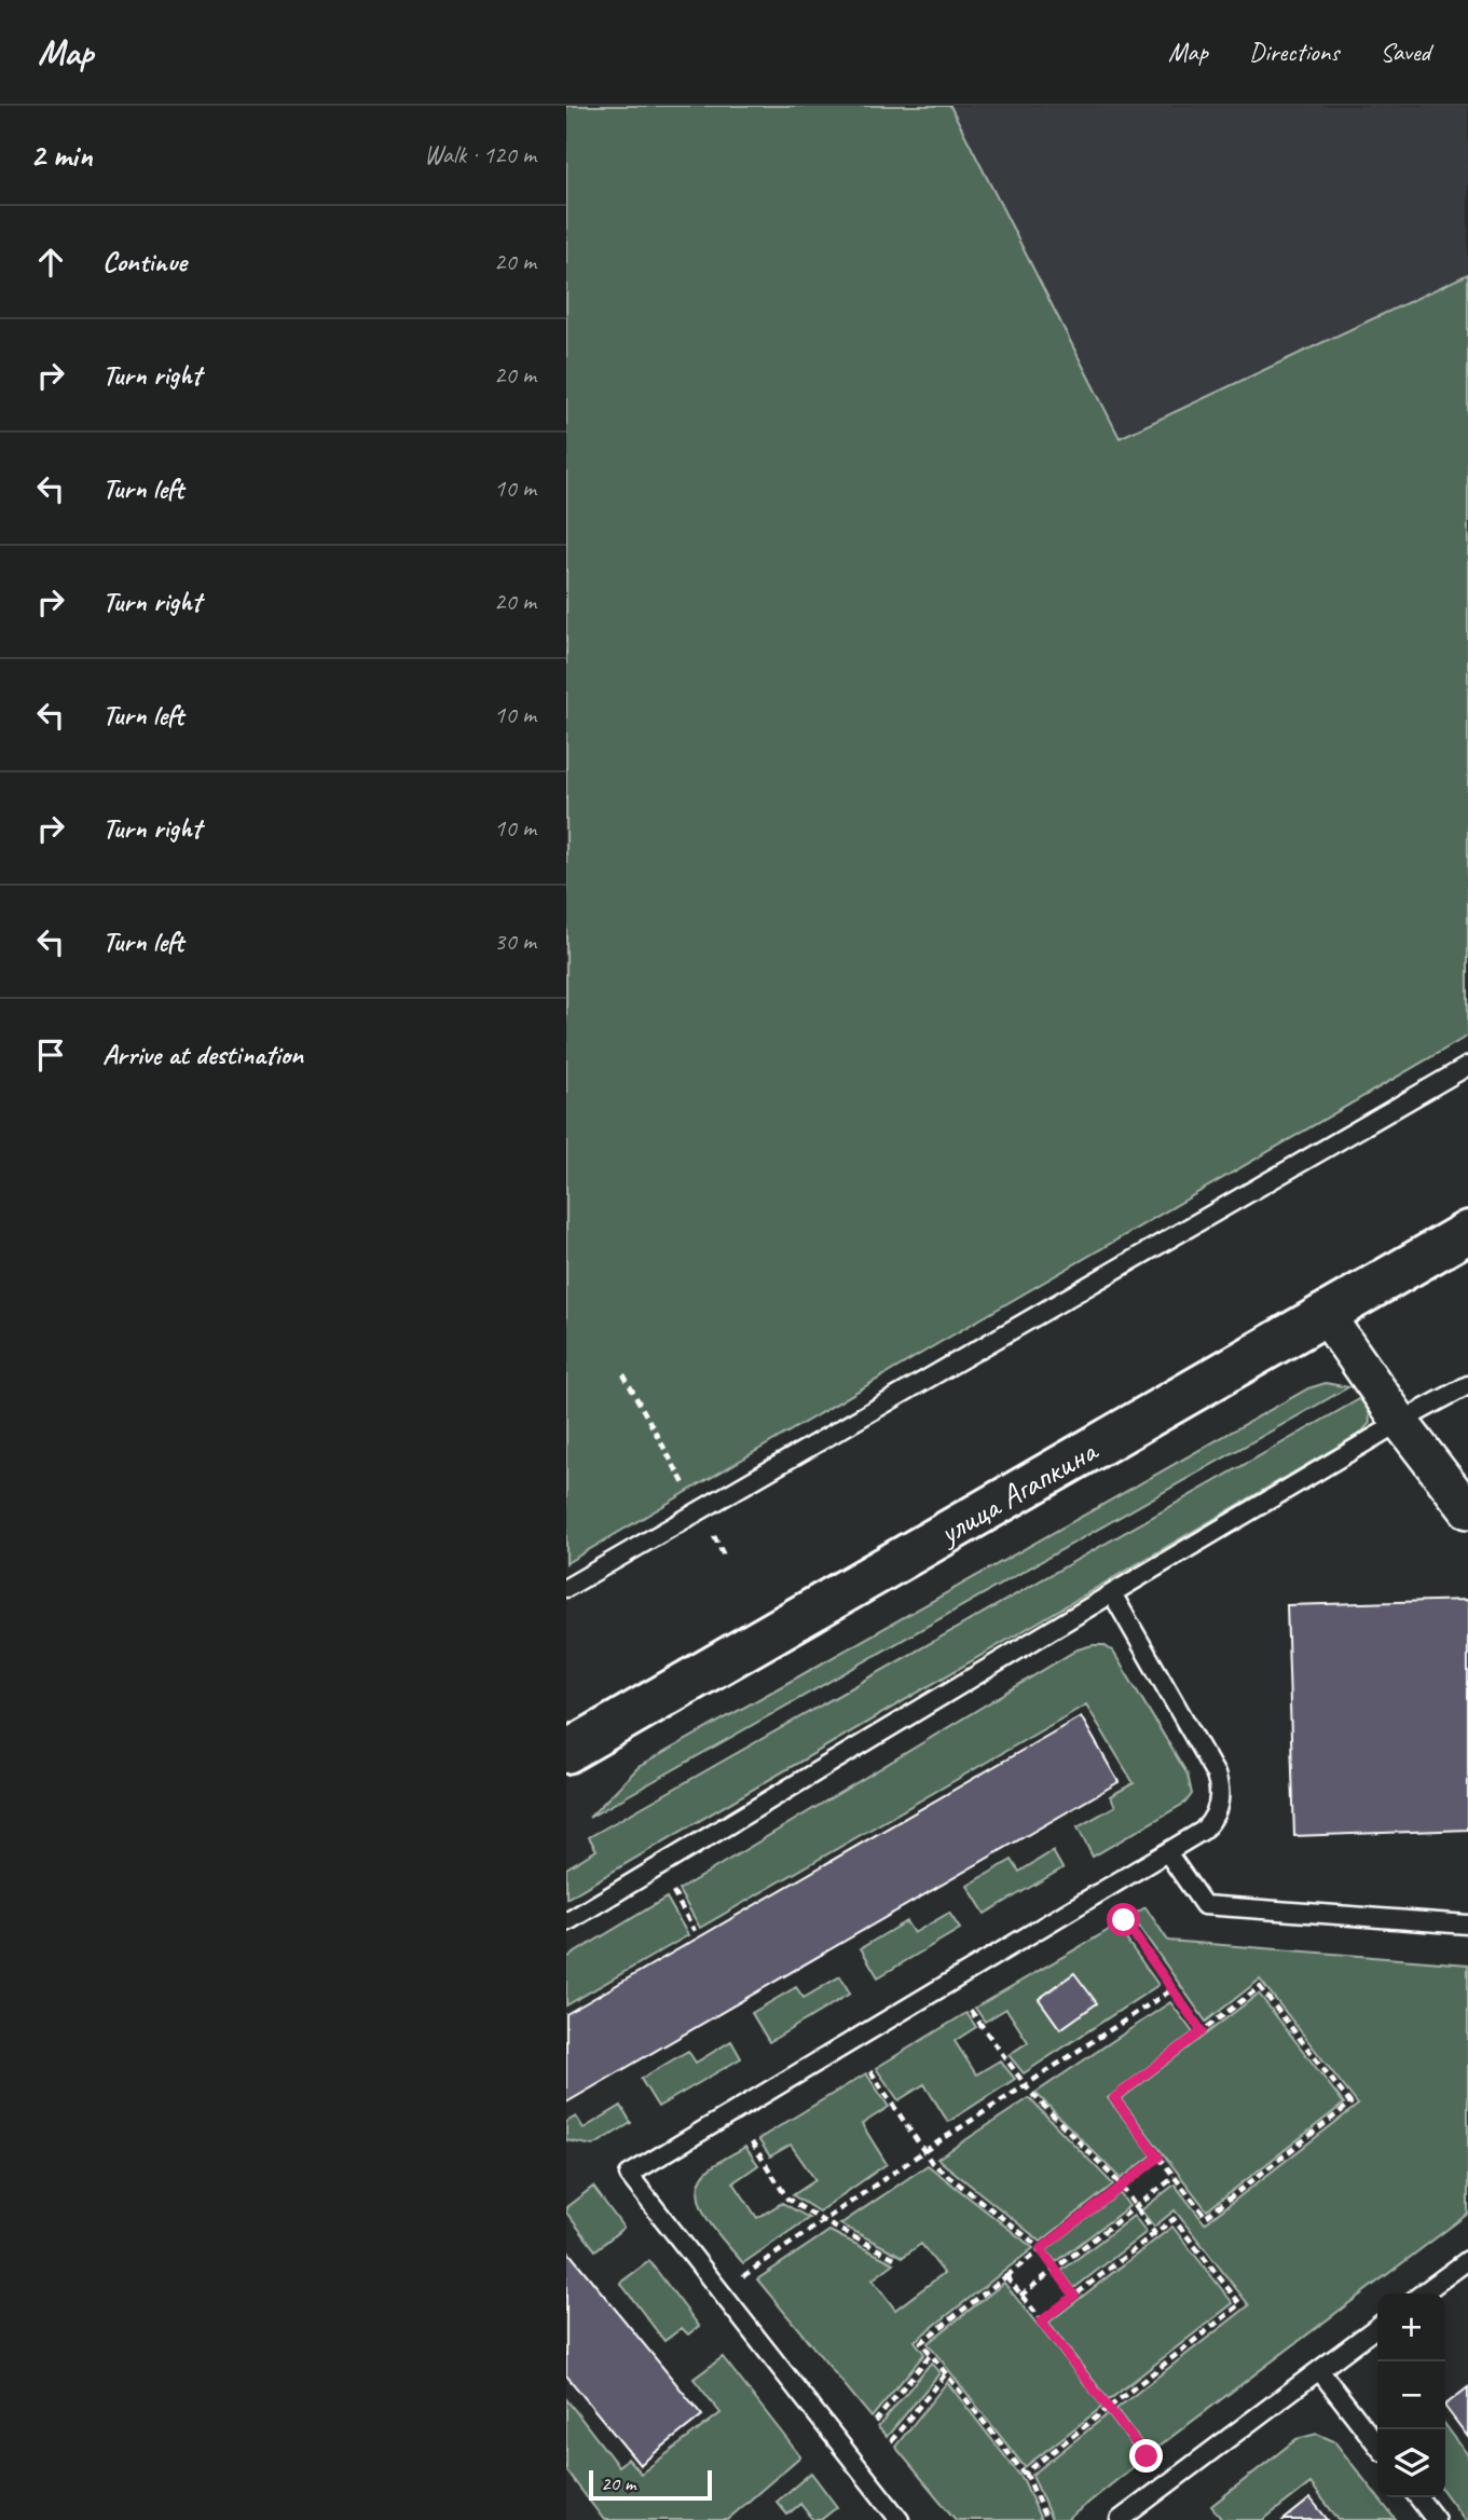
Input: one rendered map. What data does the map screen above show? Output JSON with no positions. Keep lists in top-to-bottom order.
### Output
{
  "streets": {
    "main road": ["улица Агапкина"]
  },
  "scale_bar": "20 m",
  "page": {
    "header": "Map",
    "nav": ["Map", "Directions", "Saved"],
    "heading": ["2 min", "Walk · 120 m"],
    "list": [
      ["Continue", "20 m"],
      ["Turn right", "20 m"],
      ["Turn left", "10 m"],
      ["Turn right", "20 m"],
      ["Turn left", "10 m"],
      ["Turn right", "10 m"],
      ["Turn left", "30 m"],
      "Arrive at destination"
    ],
    "map_buttons": ["+", "−"],
    "scale": "20 m"
  }
}
